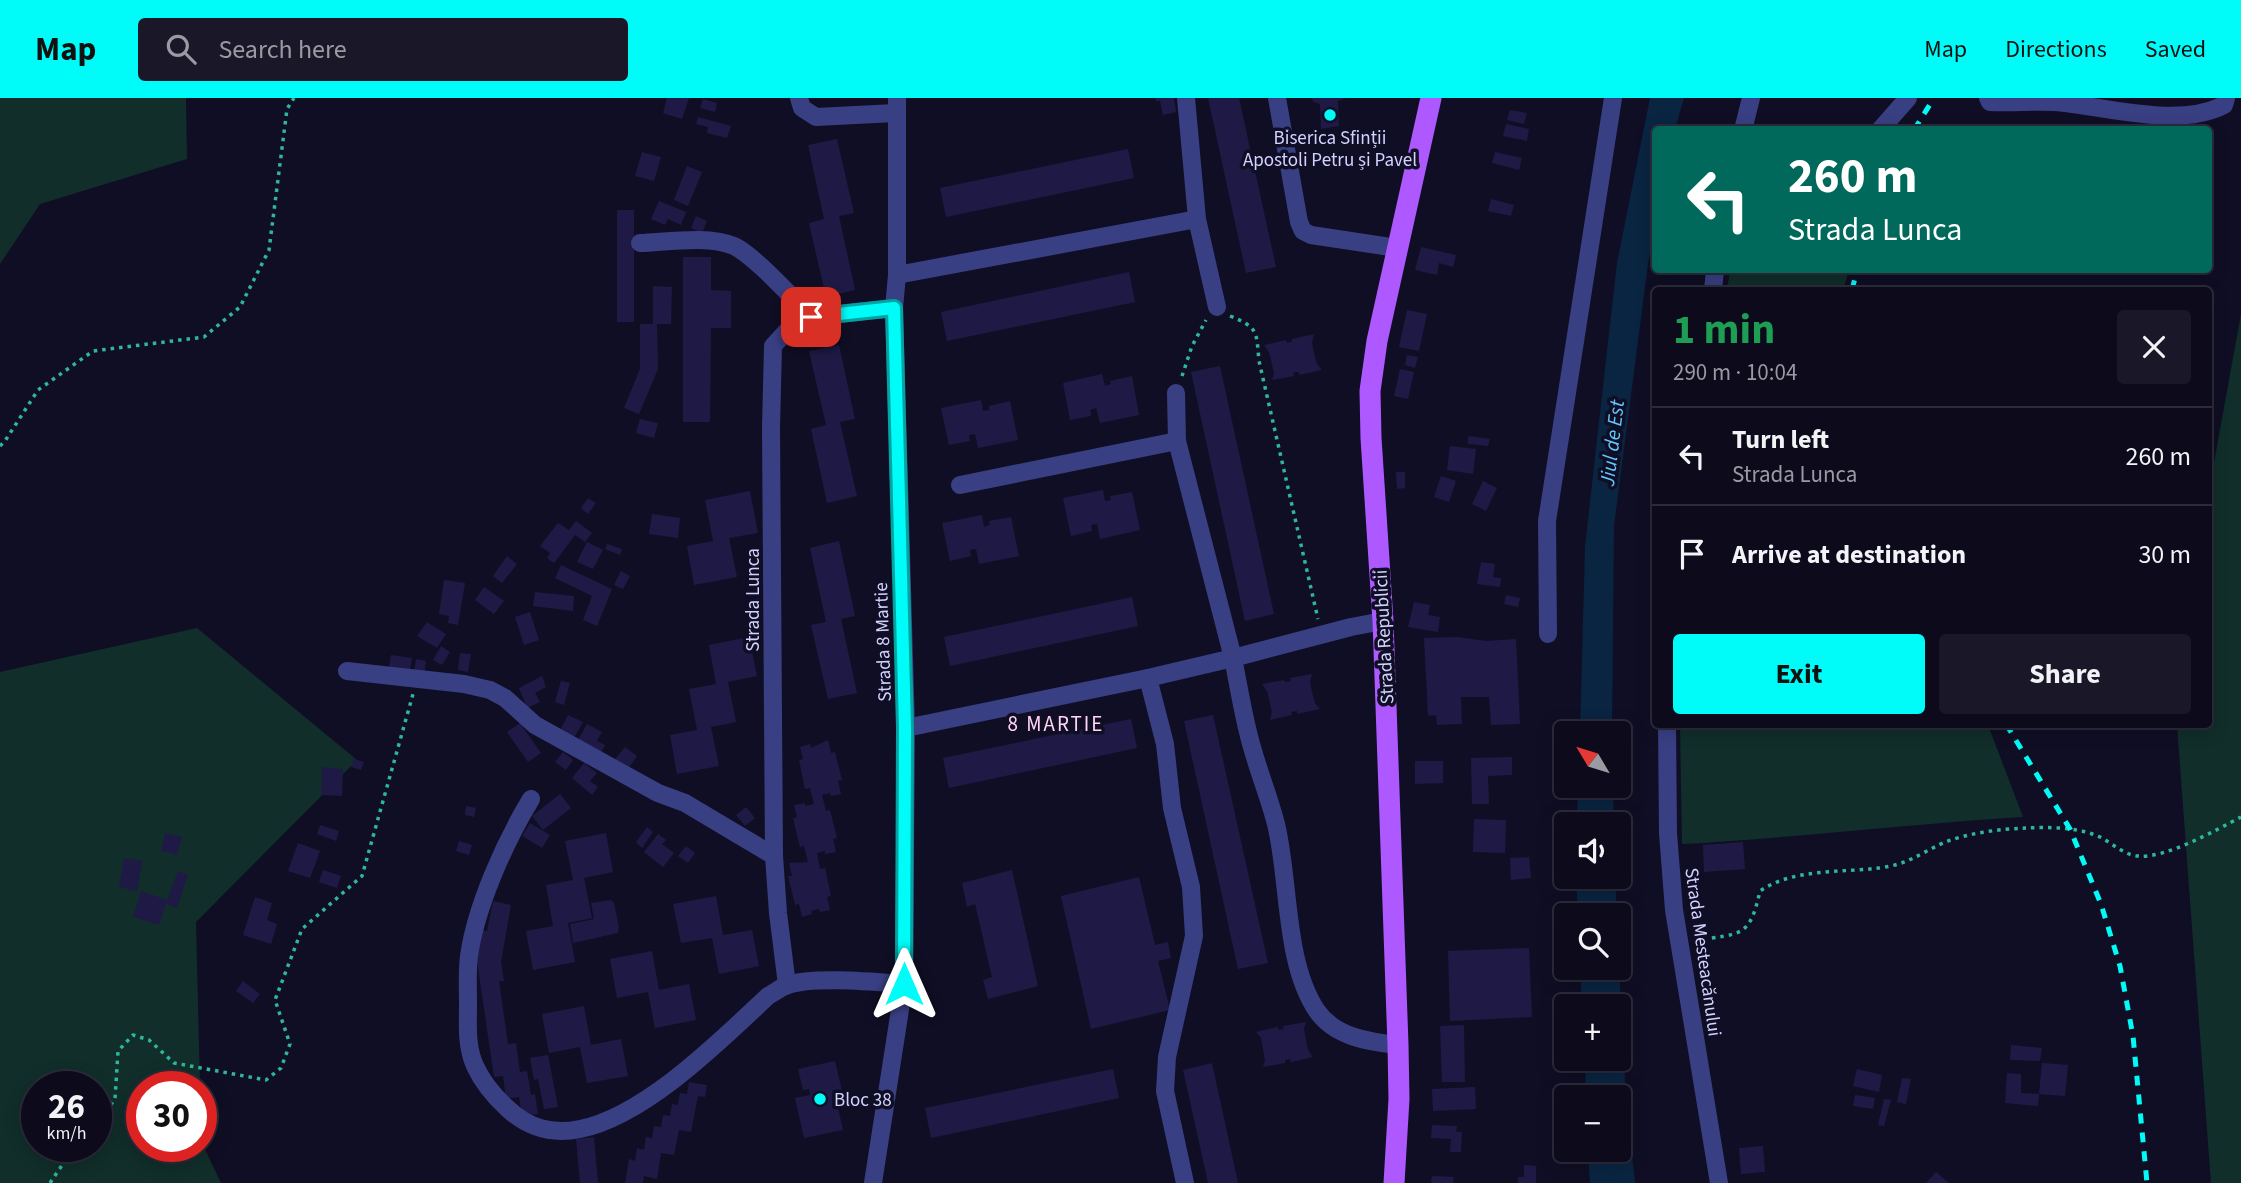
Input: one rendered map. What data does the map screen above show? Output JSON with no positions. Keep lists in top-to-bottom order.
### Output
{
  "streets": {
    "main road": ["Strada Republicii"],
    "street": ["Strada Lunca", "Strada 8 Martie", "Strada Mesteacănului"]
  },
  "crossings": [
    ["Strada Lunca", "Strada 8 Martie"]
  ],
  "districts": ["8 MARTIE"],
  "water": ["Jiul de Est"],
  "places": ["Biserica Sfinții Apostoli Petru și Pavel", "Bloc 38"],
  "north": "top left",
  "page": {
    "header": "Map",
    "search": "Search here",
    "nav": ["Map", "Directions", "Saved"],
    "turn": ["260 m", "Strada Lunca"],
    "heading": ["1 min", "290 m · 10:04"],
    "list": [
      {
        "name": "Turn left",
        "note": "Strada Lunca",
        "value": "260 m"
      },
      {
        "name": "Arrive at destination",
        "value": "30 m"
      }
    ],
    "buttons": ["Exit", "Share"],
    "map_buttons": ["+", "−"],
    "speed": "26 km/h",
    "limit": "30"
  }
}
